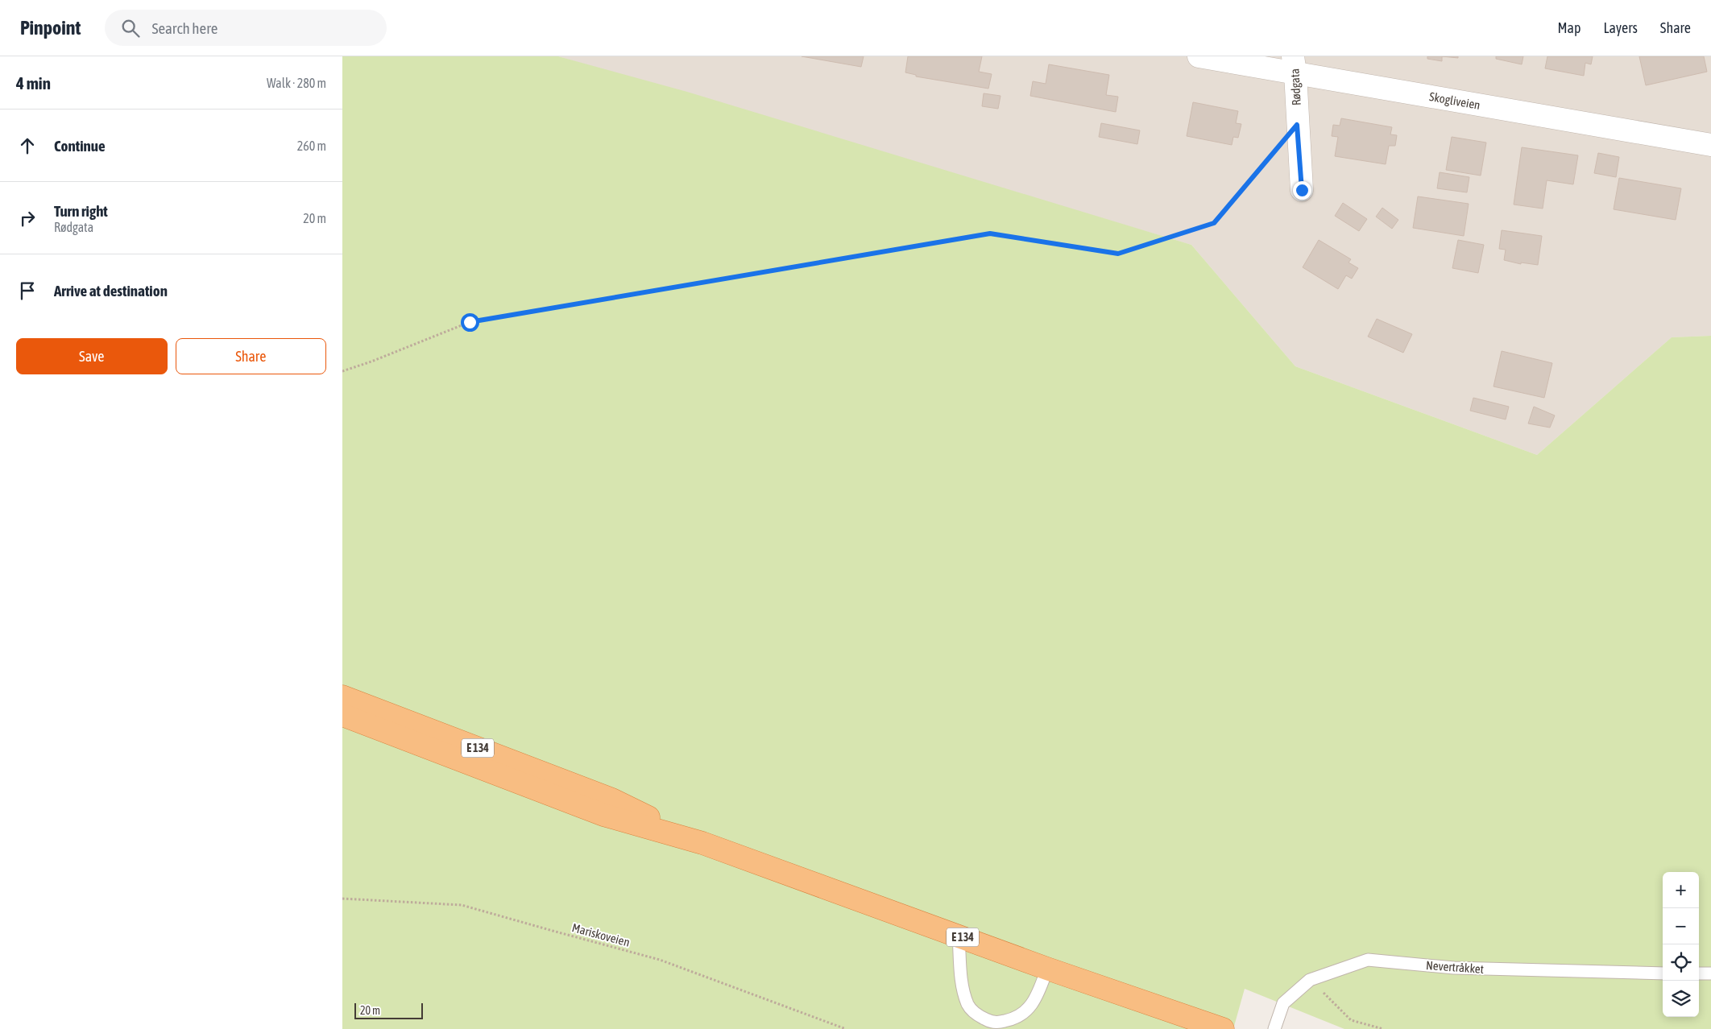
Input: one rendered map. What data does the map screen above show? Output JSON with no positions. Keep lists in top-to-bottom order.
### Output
{
  "streets": {
    "highway": ["E 134"],
    "street": ["Rødgata", "Skogliveien"],
    "lane": ["Nevertråkket"],
    "path": ["Mariskoveien"]
  },
  "crossings": [
    ["Rødgata", "Skogliveien"]
  ],
  "scale_bar": "20 m",
  "page": {
    "header": "Pinpoint",
    "search": "Search here",
    "nav": ["Map", "Layers", "Share"],
    "heading": ["4 min", "Walk · 280 m"],
    "list": [
      ["Continue", "260 m"],
      ["Turn right", "Rødgata", "20 m"],
      "Arrive at destination"
    ],
    "buttons": ["Save", "Share"],
    "map_buttons": ["+", "−"],
    "scale": "20 m"
  }
}
